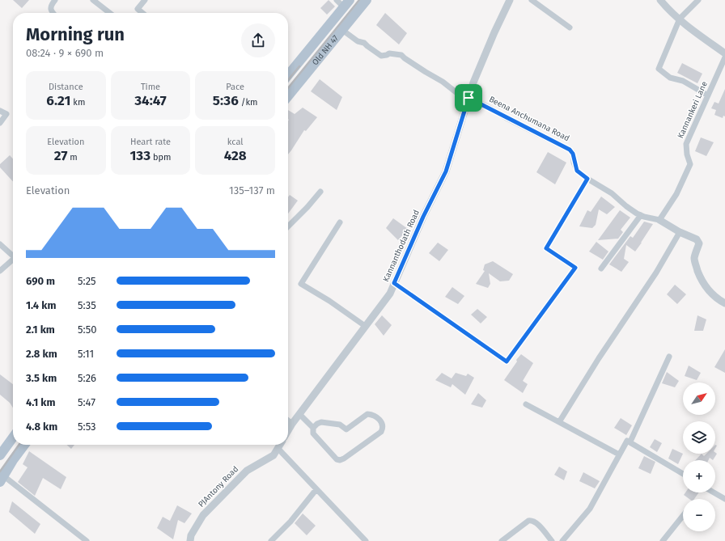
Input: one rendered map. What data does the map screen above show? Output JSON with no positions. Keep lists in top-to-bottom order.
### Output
{
  "streets": {
    "main road": ["Old NH 47"],
    "street": [
      "Kannankeri Lane",
      "Beena Anchumana Road",
      "Kannanthodath Road",
      "PJAntony Road"
    ]
  },
  "crossings": [
    ["Old NH 47", "Beena Anchumana Road"],
    ["Kannankeri Lane", "Beena Anchumana Road"],
    ["Beena Anchumana Road", "Kannanthodath Road"]
  ],
  "north": "top right",
  "page": {
    "heading": ["Morning run", "08:24 · 9 × 690 m"],
    "stats": [
      ["Distance", "6.21 km"],
      ["Time", "34:47"],
      ["Pace", "5:36 /km"],
      ["Elevation", "27 m"],
      ["Heart rate", "133 bpm"],
      ["kcal", "428"]
    ],
    "chart": ["Elevation", "135–137 m"],
    "list": [
      {
        "name": "690 m",
        "note": "5:25"
      },
      {
        "name": "1.4 km",
        "note": "5:35"
      },
      {
        "name": "2.1 km",
        "note": "5:50"
      },
      {
        "name": "2.8 km",
        "note": "5:11"
      },
      {
        "name": "3.5 km",
        "note": "5:26"
      },
      {
        "name": "4.1 km",
        "note": "5:47"
      },
      {
        "name": "4.8 km",
        "note": "5:53"
      }
    ],
    "map_buttons": ["+", "−"]
  }
}
